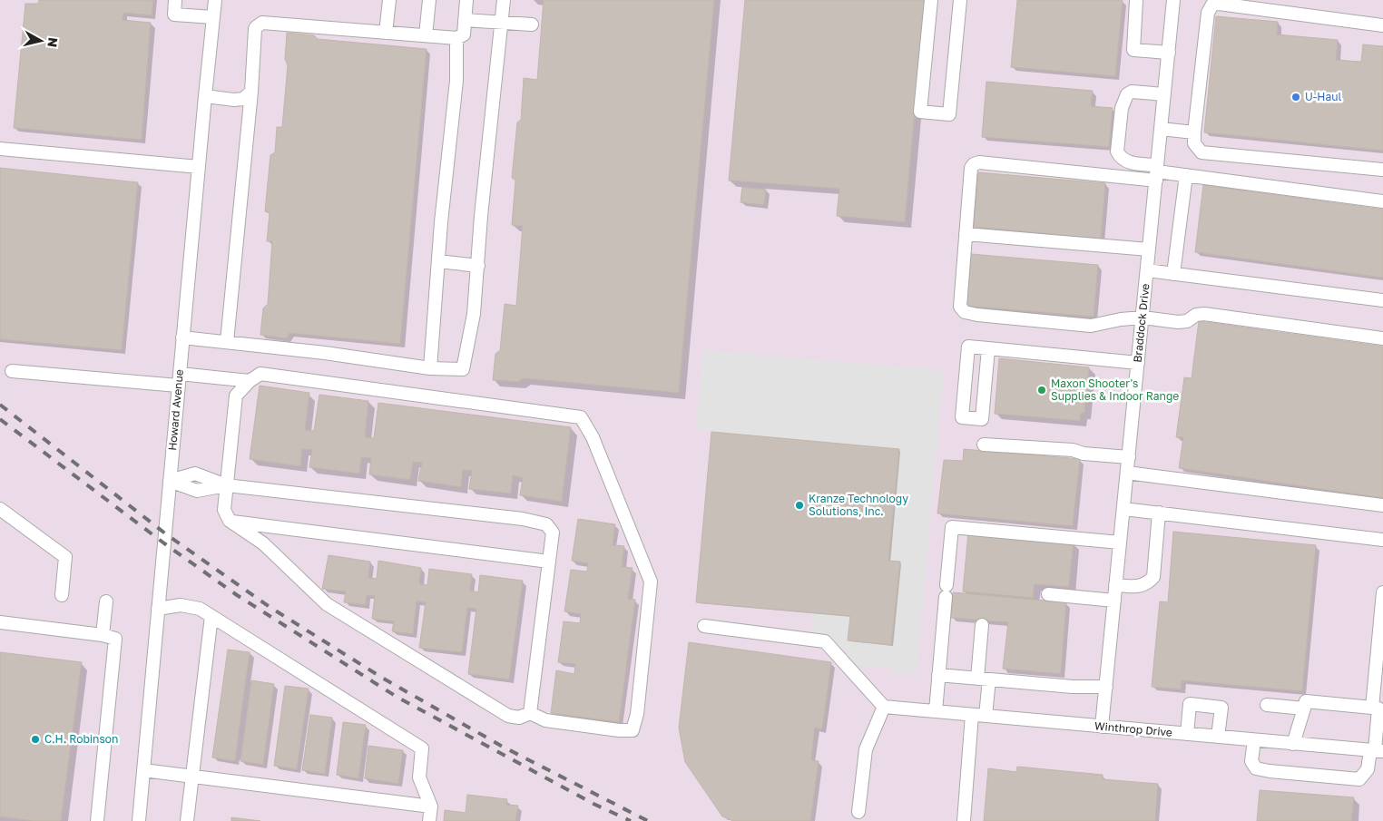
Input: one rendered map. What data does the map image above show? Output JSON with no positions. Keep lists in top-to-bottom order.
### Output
{
  "streets": {
    "street": ["Braddock Drive", "Howard Avenue", "Winthrop Drive"]
  },
  "crossings": [
    ["Braddock Drive", "Winthrop Drive"]
  ],
  "places": [
    "U-Haul",
    "Maxon Shooter's Supplies & Indoor Range",
    "Kranze Technology Solutions, Inc.",
    "C.H. Robinson"
  ],
  "north": "right"
}
